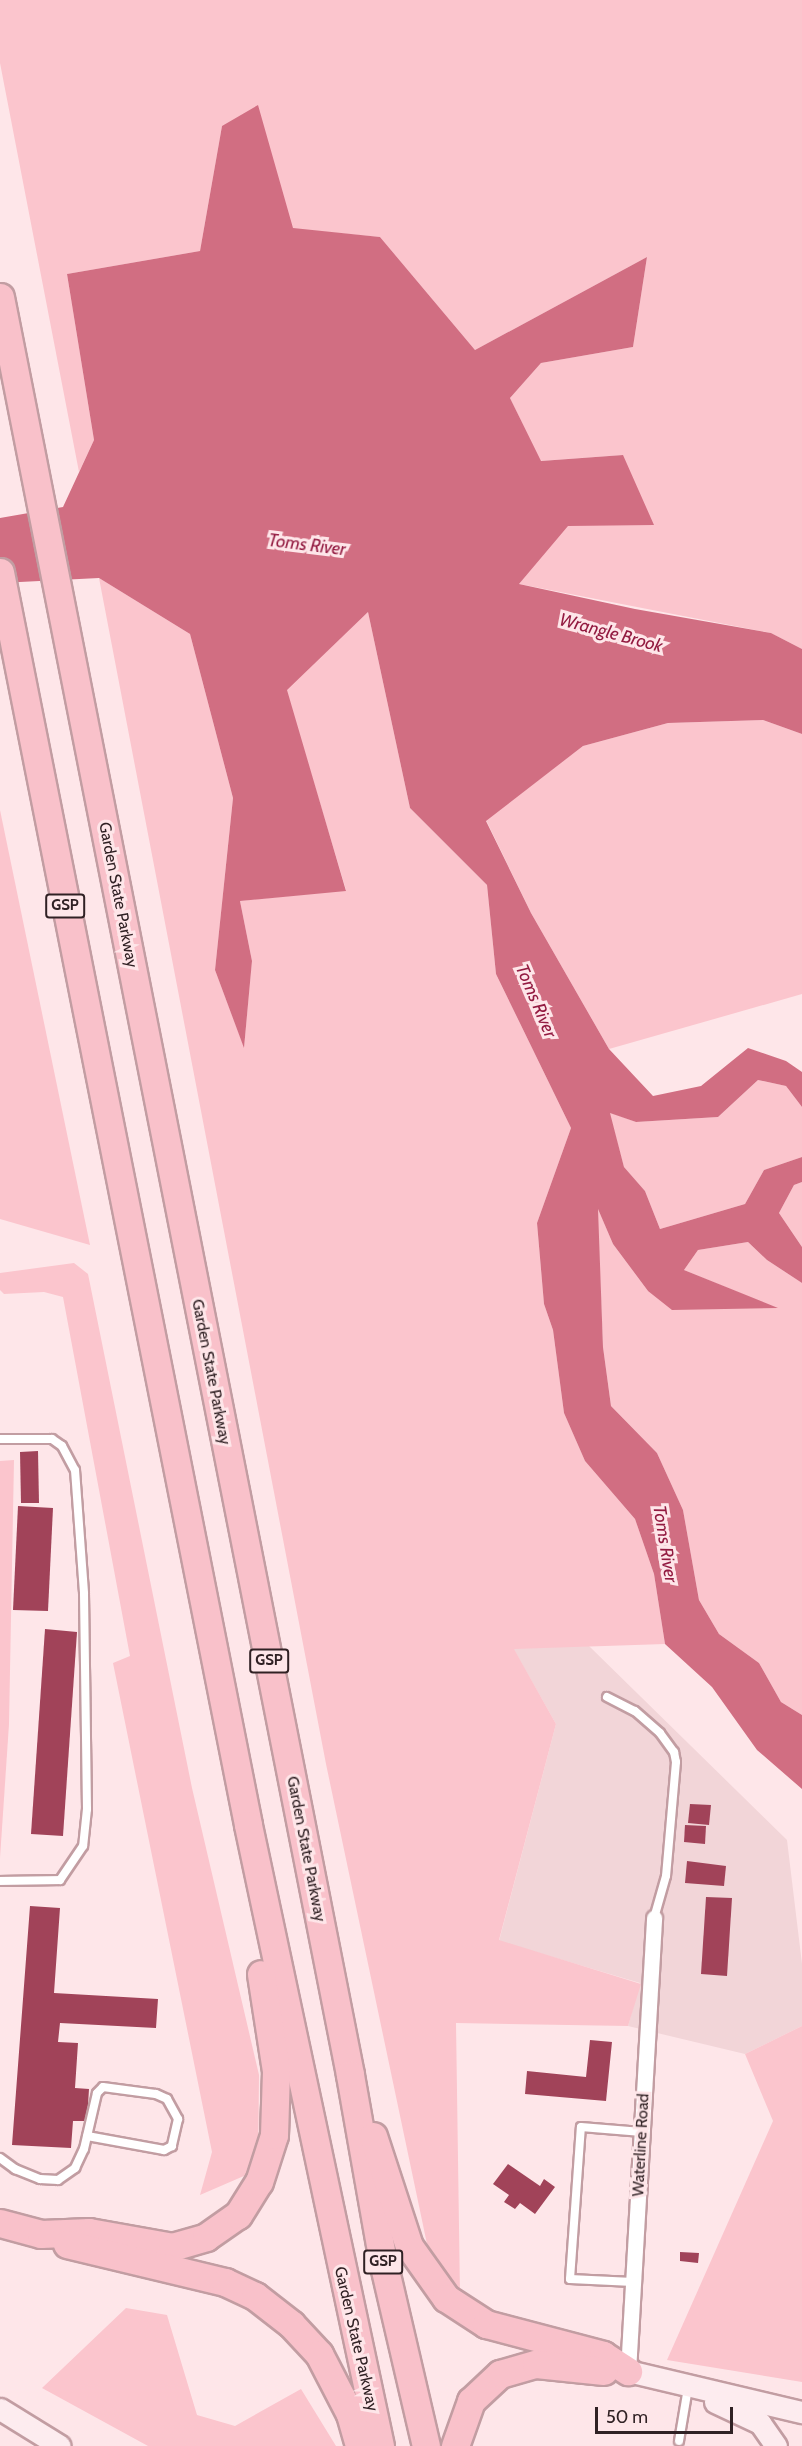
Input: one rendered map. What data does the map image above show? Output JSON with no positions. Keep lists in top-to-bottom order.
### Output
{
  "streets": {
    "highway": ["Garden State Parkway", "GSP"],
    "street": ["Waterline Road"]
  },
  "water": ["Toms River", "Wrangle Brook"],
  "scale_bar": "50 m"
}
